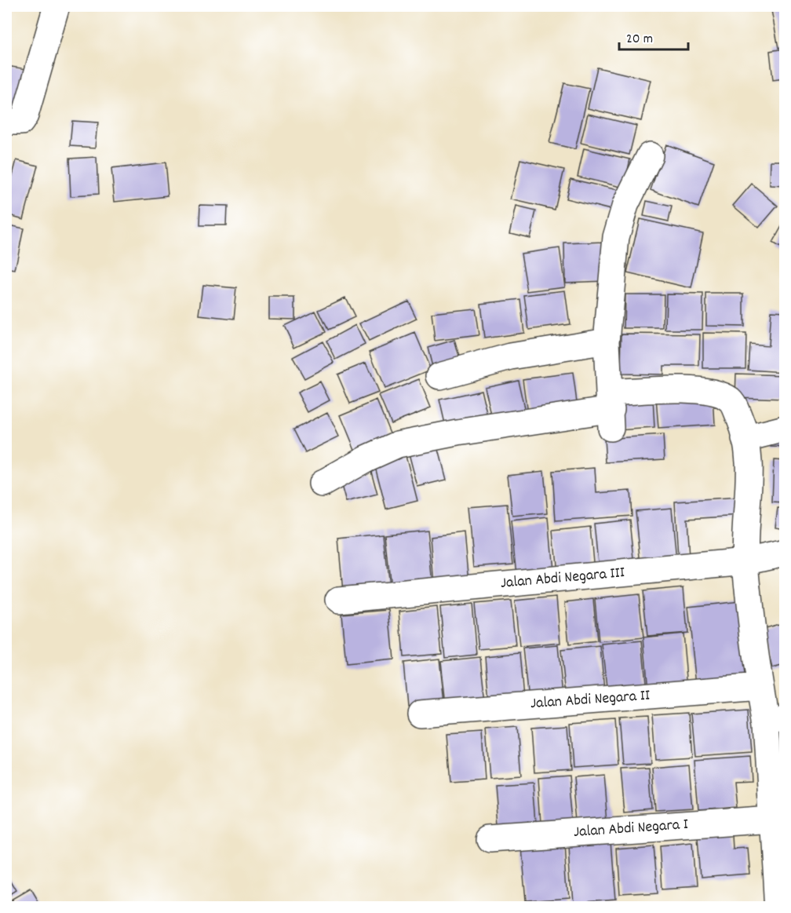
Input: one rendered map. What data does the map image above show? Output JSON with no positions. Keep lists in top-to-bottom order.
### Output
{
  "streets": {
    "street": ["Jalan Abdi Negara III", "Jalan Abdi Negara II", "Jalan Abdi Negara I"]
  },
  "scale_bar": "20 m"
}
